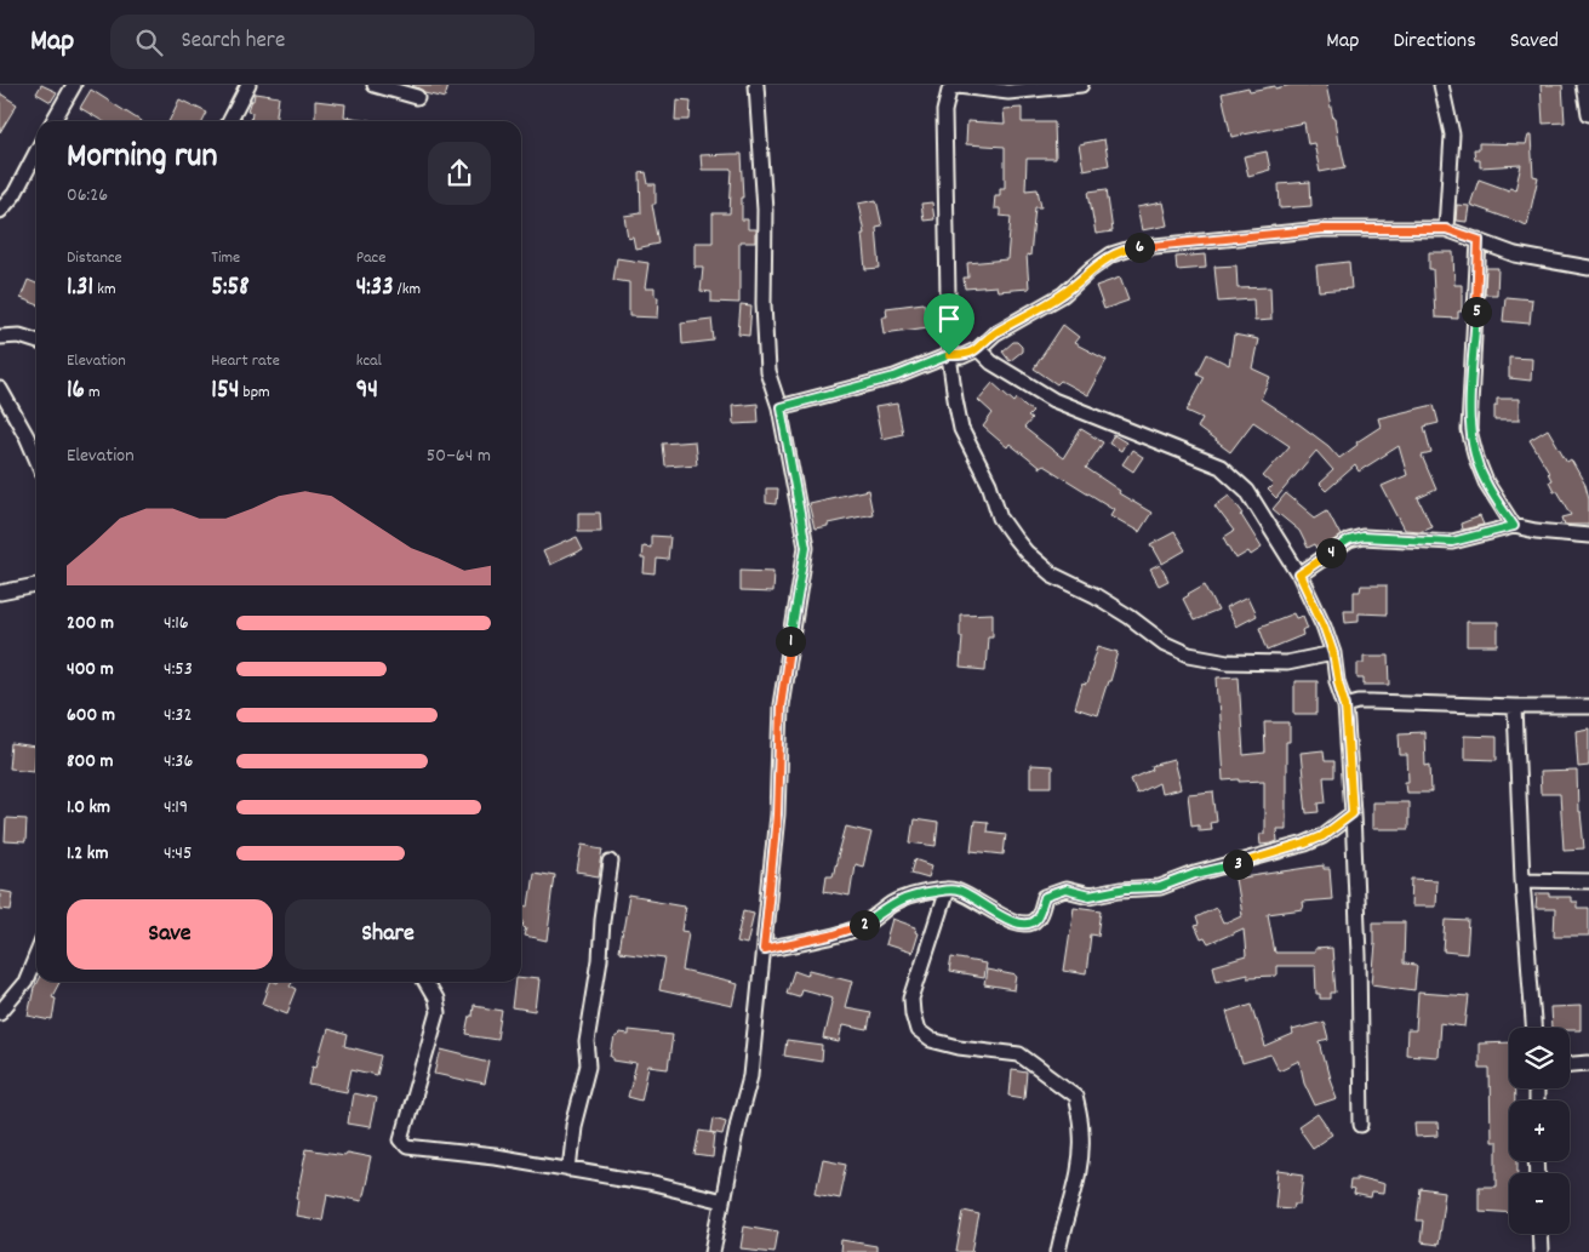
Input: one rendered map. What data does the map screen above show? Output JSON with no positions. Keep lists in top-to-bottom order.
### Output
{
  "page": {
    "header": "Map",
    "search": "Search here",
    "nav": ["Map", "Directions", "Saved"],
    "heading": ["Morning run", "06:26"],
    "stats": [
      ["Distance", "1.31 km"],
      ["Time", "5:58"],
      ["Pace", "4:33 /km"],
      ["Elevation", "16 m"],
      ["Heart rate", "154 bpm"],
      ["kcal", "94"]
    ],
    "pins": [
      "6",
      "5",
      "4",
      "1",
      "3",
      "2"
    ],
    "chart": ["Elevation", "50–64 m"],
    "list": [
      {
        "name": "200 m",
        "note": "4:16"
      },
      {
        "name": "400 m",
        "note": "4:53"
      },
      {
        "name": "600 m",
        "note": "4:32"
      },
      {
        "name": "800 m",
        "note": "4:36"
      },
      {
        "name": "1.0 km",
        "note": "4:19"
      },
      {
        "name": "1.2 km",
        "note": "4:45"
      }
    ],
    "buttons": ["Save", "Share"],
    "map_buttons": ["+", "−"]
  }
}
